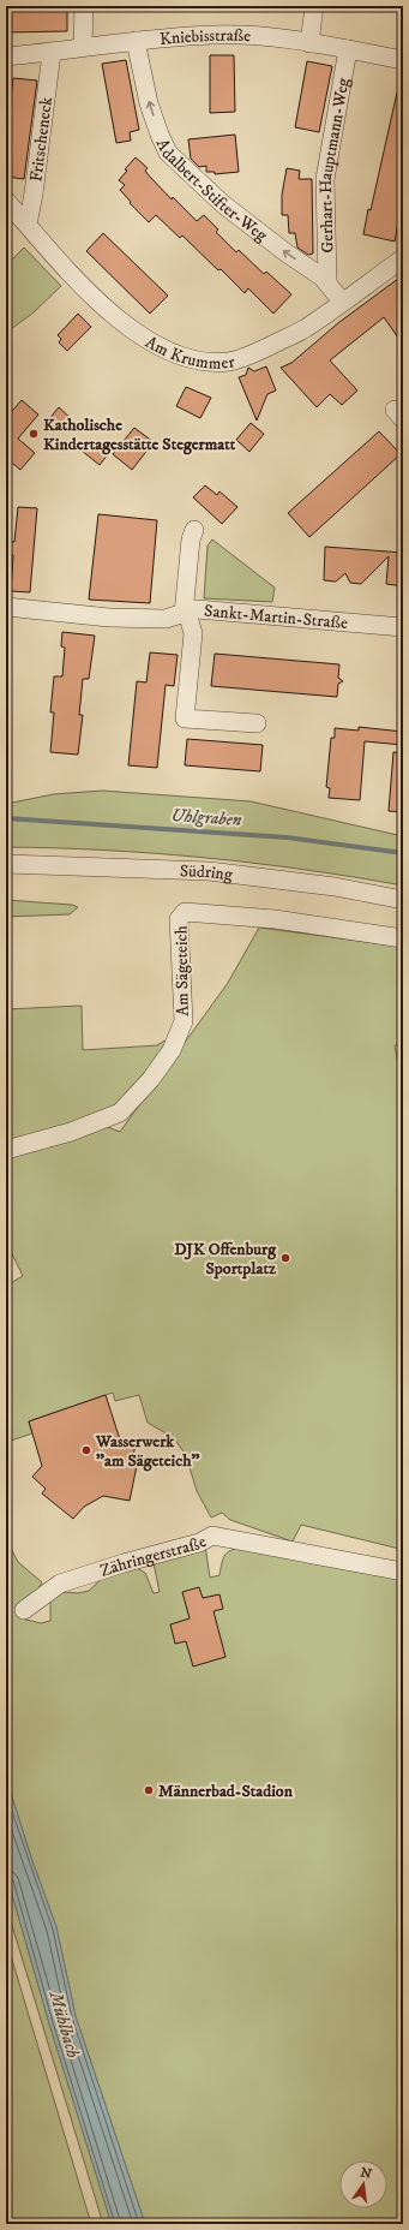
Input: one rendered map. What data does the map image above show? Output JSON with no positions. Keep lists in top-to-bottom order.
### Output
{
  "streets": {
    "street": [
      "Kniebisstraße",
      "Fritscheneck",
      "Gerhart-Hauptmann-Weg",
      "Adalbert-Stifter-Weg",
      "Am Krummer",
      "Sankt-Martin-Straße",
      "Südring",
      "Am Sägeteich",
      "Zähringerstraße"
    ]
  },
  "crossings": [
    ["Kniebisstraße", "Fritscheneck"],
    ["Kniebisstraße", "Gerhart-Hauptmann-Weg"],
    ["Kniebisstraße", "Adalbert-Stifter-Weg"],
    ["Fritscheneck", "Am Krummer"],
    ["Gerhart-Hauptmann-Weg", "Adalbert-Stifter-Weg"],
    ["Adalbert-Stifter-Weg", "Am Krummer"]
  ],
  "one_way": ["Adalbert-Stifter-Weg"],
  "water": ["Uhlgraben", "Mühlbach"],
  "places": [
    "Katholische Kindertagesstätte Stegermatt",
    "DJK Offenburg Sportplatz",
    "Wasserwerk \"am Sägeteich\"",
    "Männerbad-Stadion"
  ],
  "north": "top"
}
